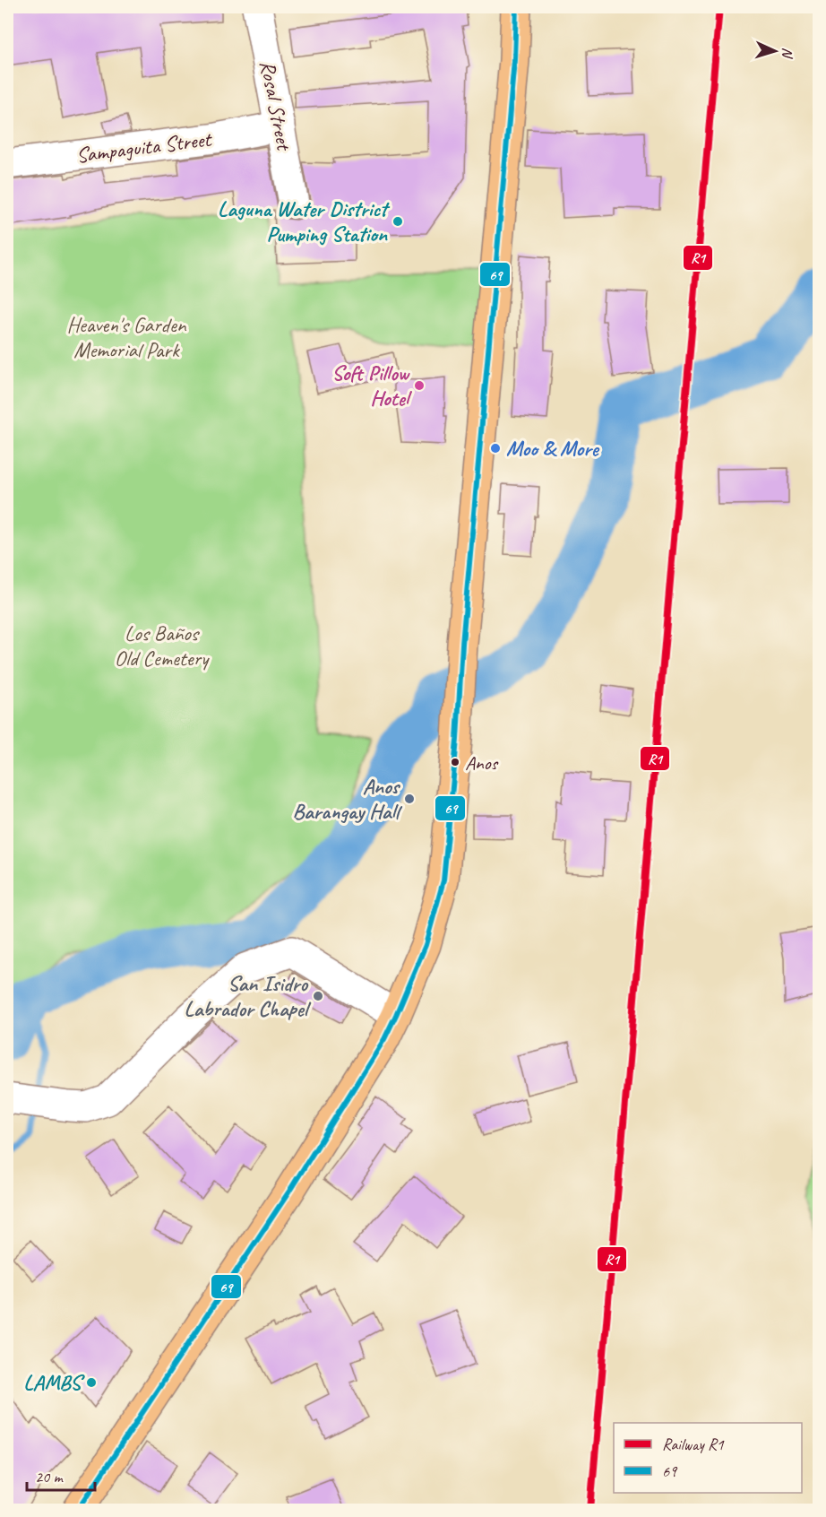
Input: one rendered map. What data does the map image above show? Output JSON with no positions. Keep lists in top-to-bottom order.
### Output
{
  "streets": {
    "street": ["Rosal Street", "Sampaguita Street"]
  },
  "crossings": [
    ["Rosal Street", "Sampaguita Street"]
  ],
  "parks": ["Heaven's Garden Memorial Park", "Los Baños Old Cemetery"],
  "places": [
    "Laguna Water District Pumping Station",
    "Soft Pillow Hotel",
    "Moo & More",
    "Anos",
    "Anos Barangay Hall",
    "San Isidro Labrador Chapel",
    "LAMBS"
  ],
  "lines": ["rail line R1", "transit line 69"],
  "legend": ["Railway R1", "69"],
  "scale_bar": "20 m",
  "north": "right"
}
